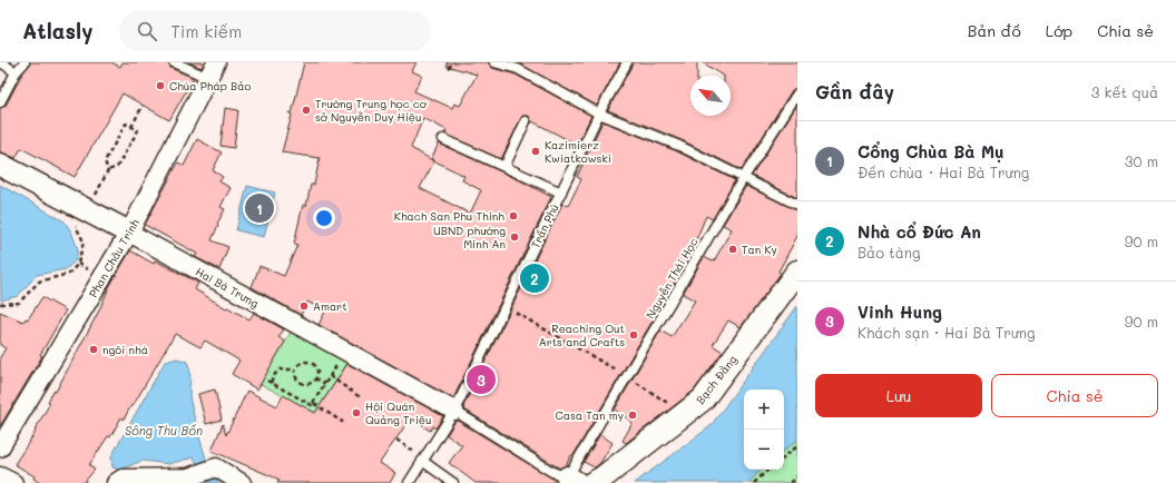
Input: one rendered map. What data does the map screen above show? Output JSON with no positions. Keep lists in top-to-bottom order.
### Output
{
  "streets": {
    "street": ["Phan Châu Trinh", "Hai Bà Trưng", "Bạch Đằng"],
    "lane": ["Trần Phú", "Nguyễn Thái Học"]
  },
  "crossings": [
    ["Trần Phú", "Hai Bà Trưng"],
    ["Phan Châu Trinh", "Hai Bà Trưng"]
  ],
  "water": ["Sông Thu Bồn"],
  "places": [
    "Chùa Pháp Bảo",
    "Trường Trung học cơ sở Nguyễn Duy Hiệu",
    "Kazimierz Kwiatkowski",
    "Khach San Phu Thinh",
    "UBND phường Minh An",
    "Tan Ky",
    "Amart",
    "Reaching Out Arts and Crafts",
    "ngôi nhà",
    "Hội Quán Quảng Triệu",
    "Casa Tan my"
  ],
  "north": "top left",
  "page": {
    "header": "Atlasly",
    "search": "Tìm kiếm",
    "nav": ["Bản đồ", "Lớp", "Chia sẻ"],
    "heading": ["Gần đây", "3 kết quả"],
    "list": [
      {
        "mark": "1",
        "name": "Cổng Chùa Bà Mụ",
        "note": "Đền chùa · Hai Bà Trưng",
        "value": "30 m"
      },
      {
        "mark": "2",
        "name": "Nhà cổ Đức An",
        "note": "Bảo tàng",
        "value": "90 m"
      },
      {
        "mark": "3",
        "name": "Vinh Hung",
        "note": "Khách sạn · Hai Bà Trưng",
        "value": "90 m"
      }
    ],
    "pins": ["1", "2", "3"],
    "buttons": ["Lưu", "Chia sẻ"],
    "map_buttons": ["+", "−"]
  }
}
